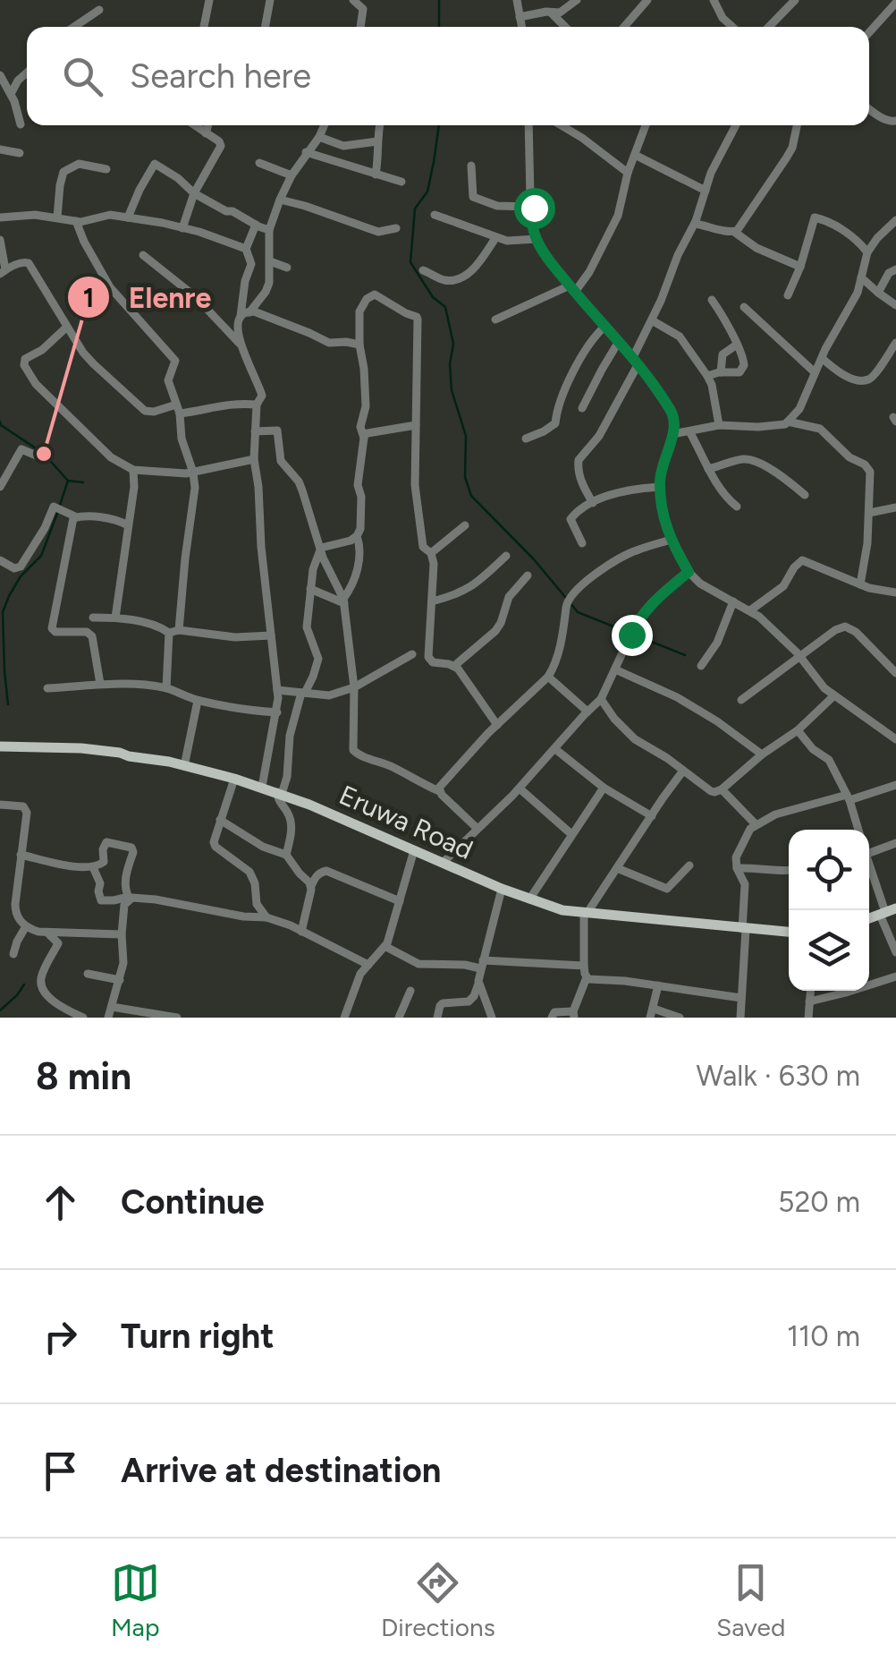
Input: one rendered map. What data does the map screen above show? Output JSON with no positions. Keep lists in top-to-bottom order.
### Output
{
  "streets": {
    "main road": ["Eruwa Road"]
  },
  "places": ["Elenre"],
  "page": {
    "search": "Search here",
    "heading": ["8 min", "Walk · 630 m"],
    "list": [
      ["Continue", "520 m"],
      ["Turn right", "110 m"],
      "Arrive at destination"
    ],
    "nav": ["Map", "Directions", "Saved"]
  }
}
